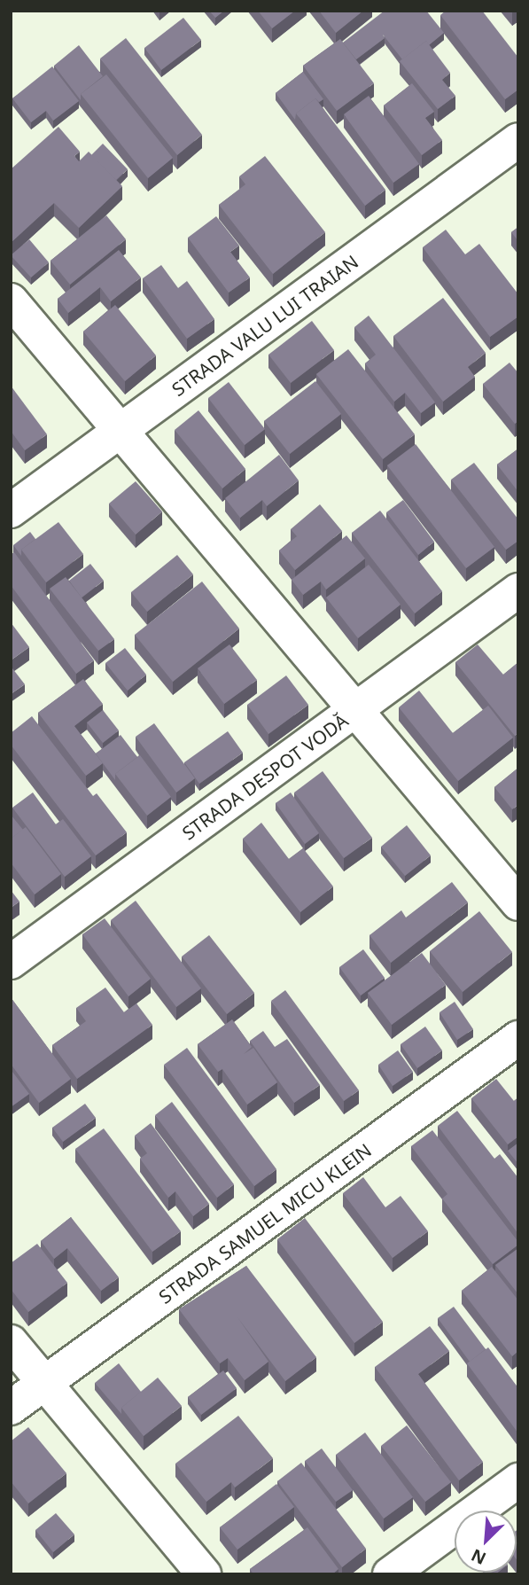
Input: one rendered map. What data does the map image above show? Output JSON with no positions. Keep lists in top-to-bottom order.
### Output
{
  "streets": {
    "street": ["STRADA VALU LUI TRAIAN", "STRADA DESPOT VODĂ", "STRADA SAMUEL MICU KLEIN"]
  },
  "north": "bottom left"
}
